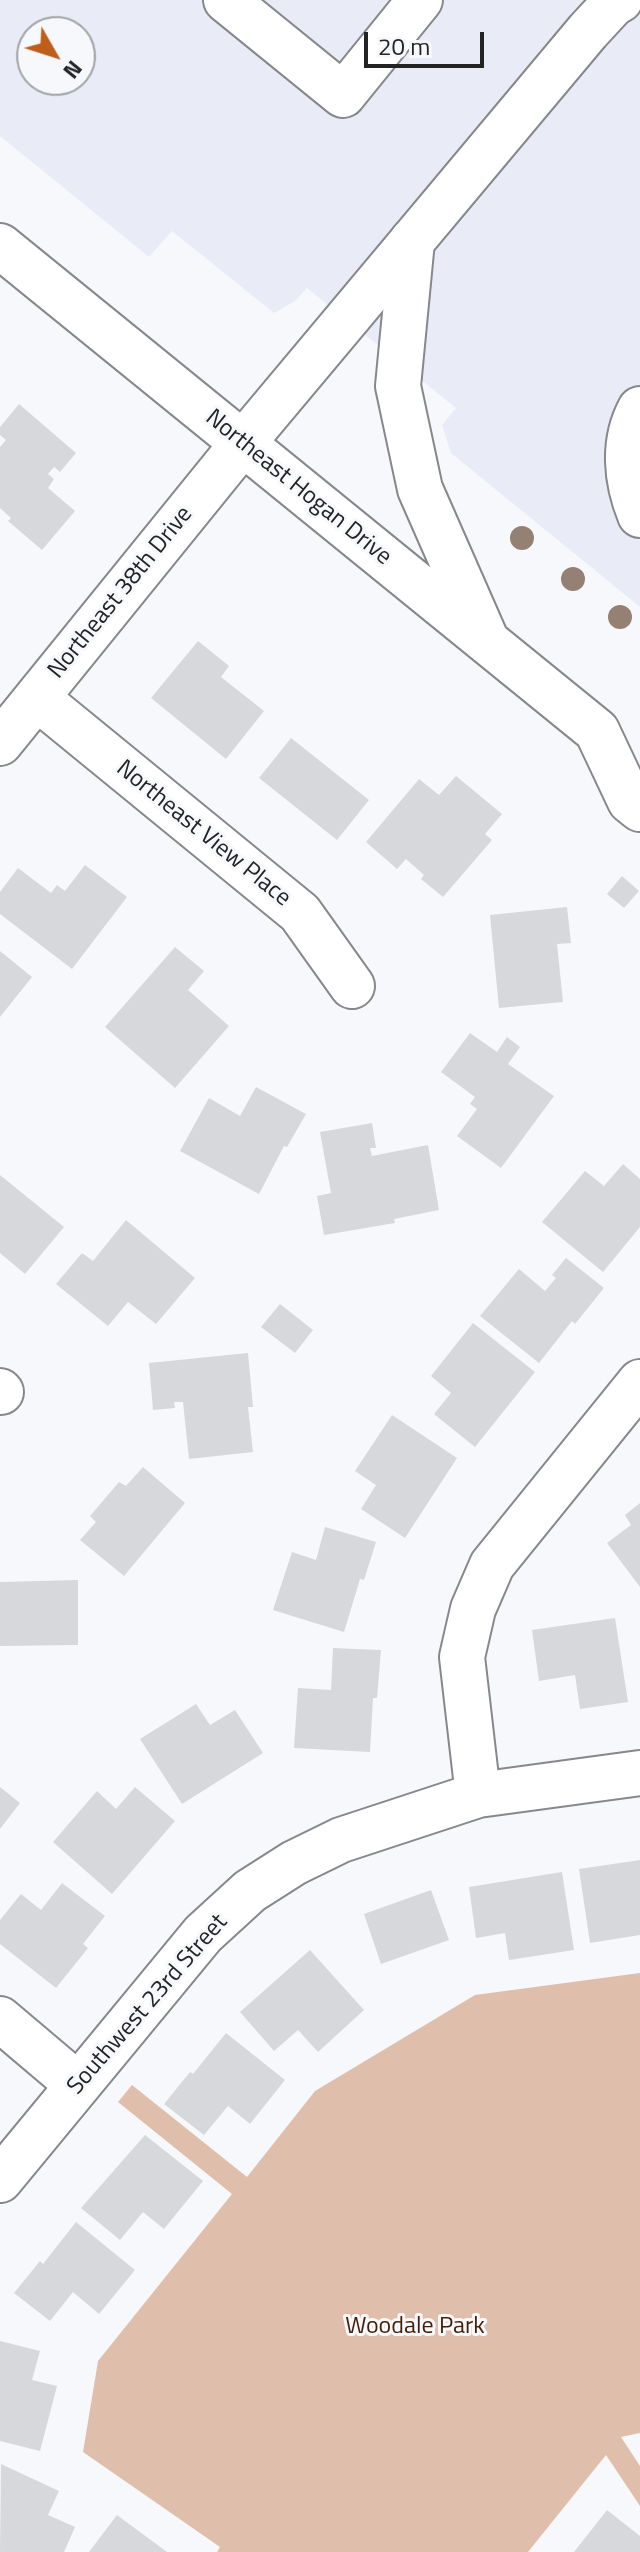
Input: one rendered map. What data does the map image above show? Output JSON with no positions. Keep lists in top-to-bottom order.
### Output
{
  "streets": {
    "main road": [
      "Northeast Hogan Drive",
      "Northeast 38th Drive",
      "Northeast View Place",
      "Southwest 23rd Street"
    ]
  },
  "crossings": [
    ["Northeast Hogan Drive", "Northeast 38th Drive"],
    ["Northeast 38th Drive", "Northeast View Place"]
  ],
  "parks": ["Woodale Park"],
  "scale_bar": "20 m",
  "north": "bottom right"
}
